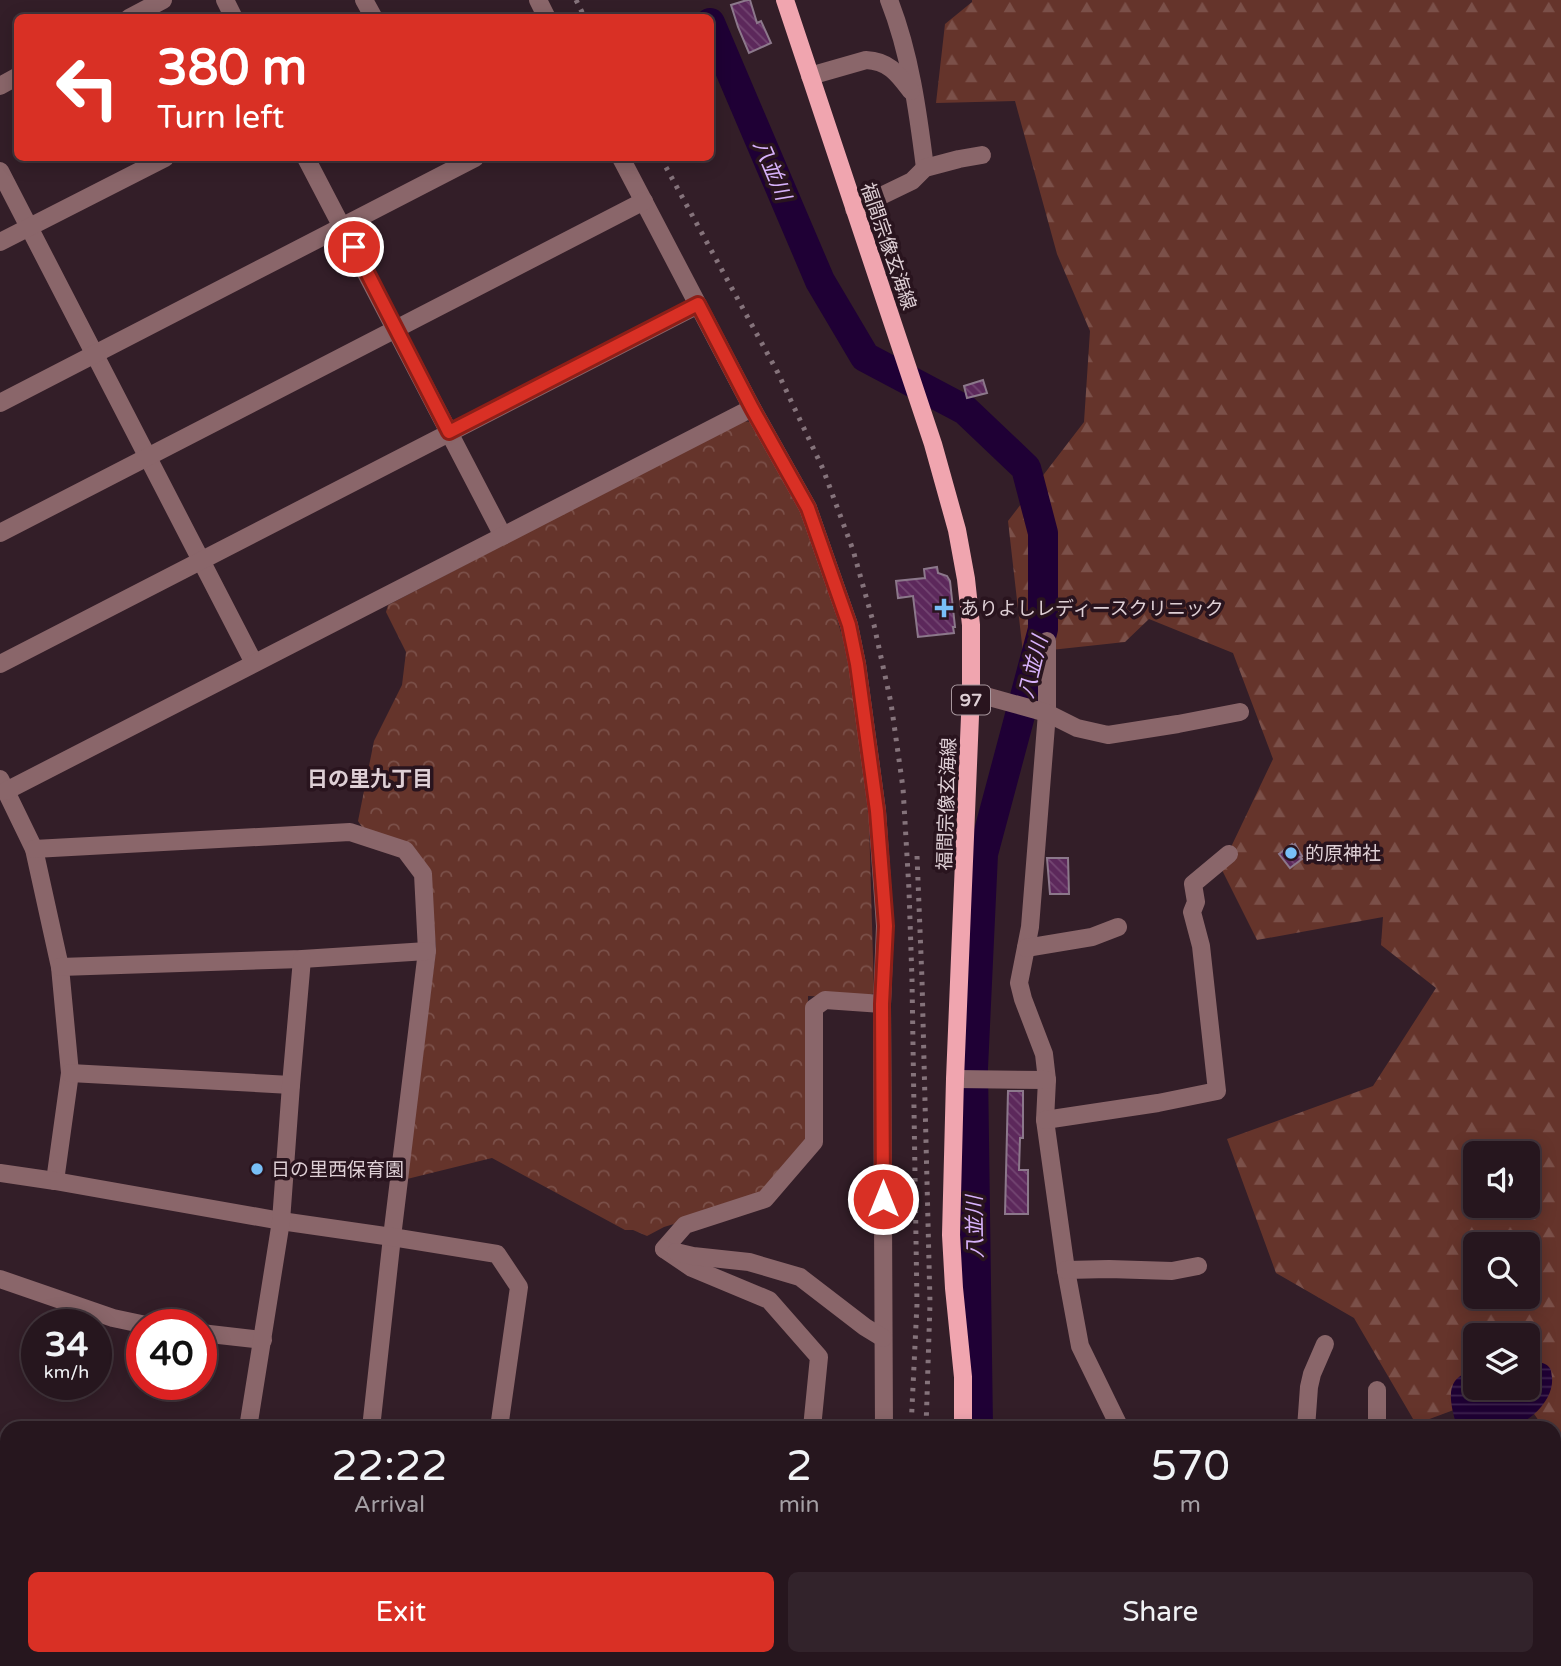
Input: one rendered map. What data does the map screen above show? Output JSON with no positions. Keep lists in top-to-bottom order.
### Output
{
  "streets": {
    "main road": ["福間宗像玄海線", "97"]
  },
  "districts": ["日の里九丁目"],
  "water": ["八並川"],
  "places": {
    "health": ["ありよしレディースクリニック"],
    "other": ["的原神社", "日の里西保育園"]
  },
  "page": {
    "turn": ["380 m", "Turn left"],
    "speed": "34 km/h",
    "limit": "40",
    "eta": [
      "22:22",
      "Arrival",
      "2",
      "min",
      "570",
      "m"
    ],
    "buttons": ["Exit", "Share"]
  }
}
